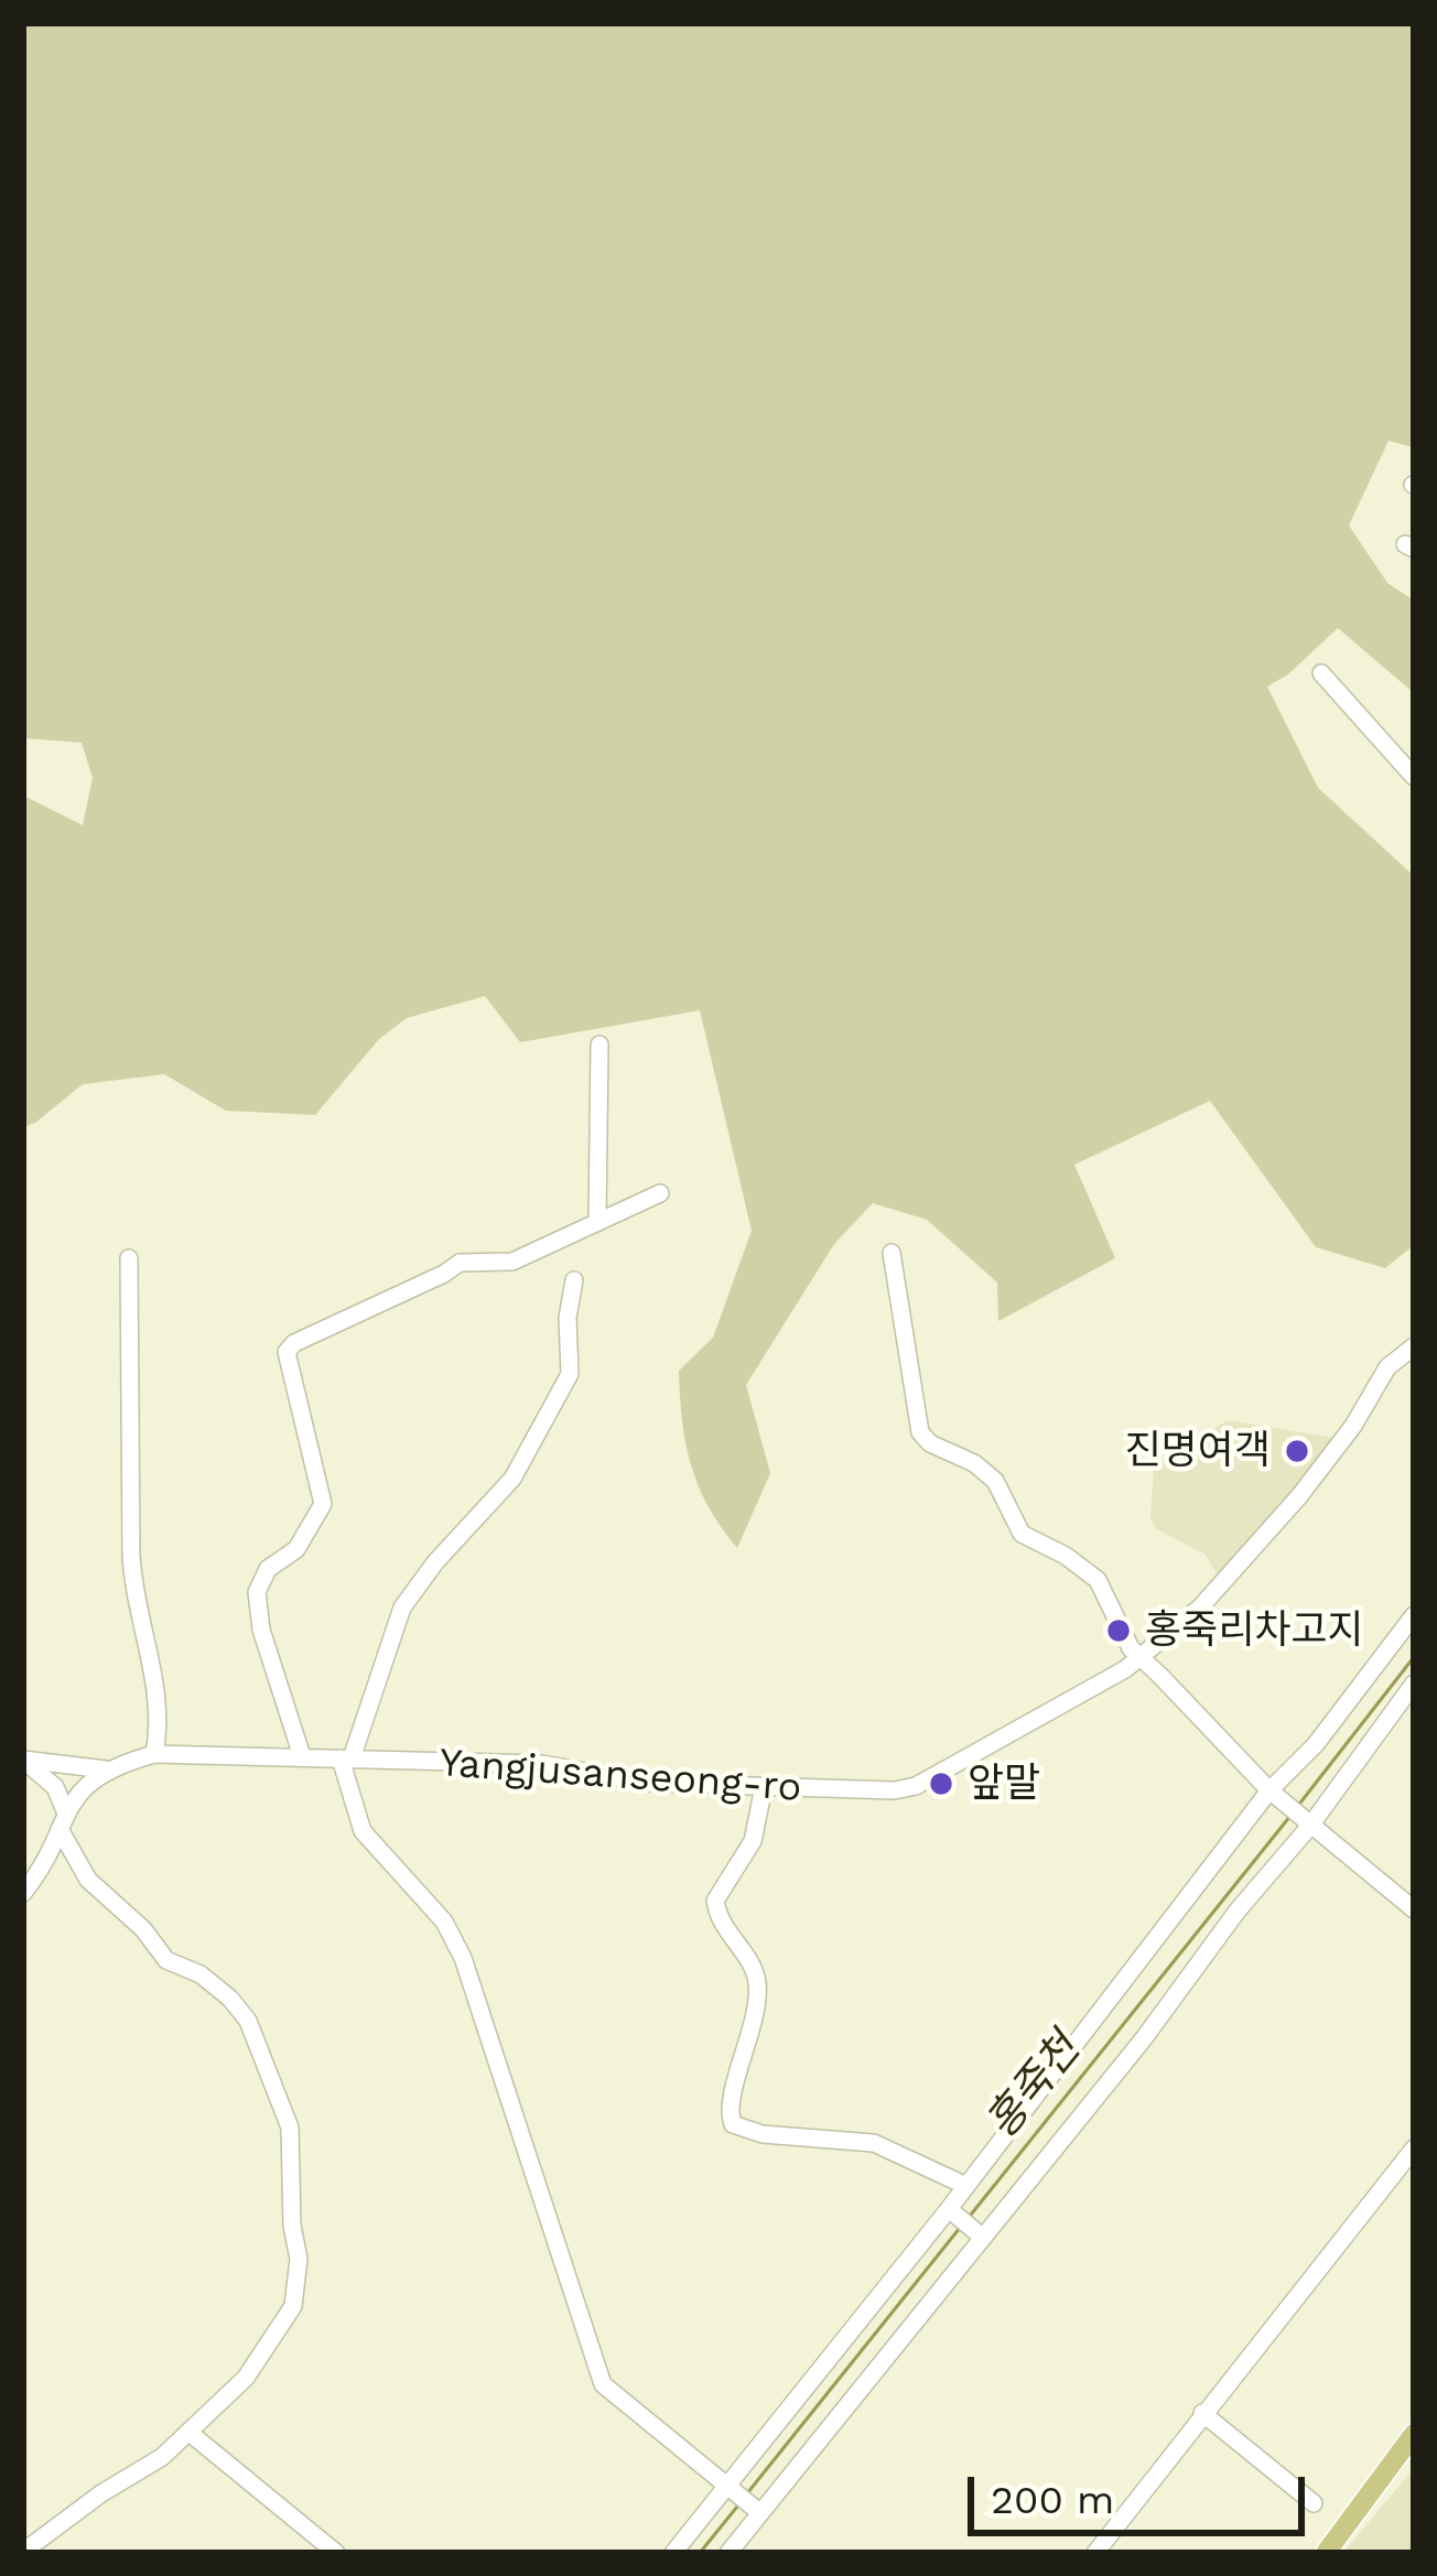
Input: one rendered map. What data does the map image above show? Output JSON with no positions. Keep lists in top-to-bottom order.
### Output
{
  "streets": {
    "street": ["Yangjusanseong-ro"]
  },
  "water": ["홍죽천"],
  "places": ["진명여객", "홍죽리차고지", "앞말"],
  "scale_bar": "200 m"
}
